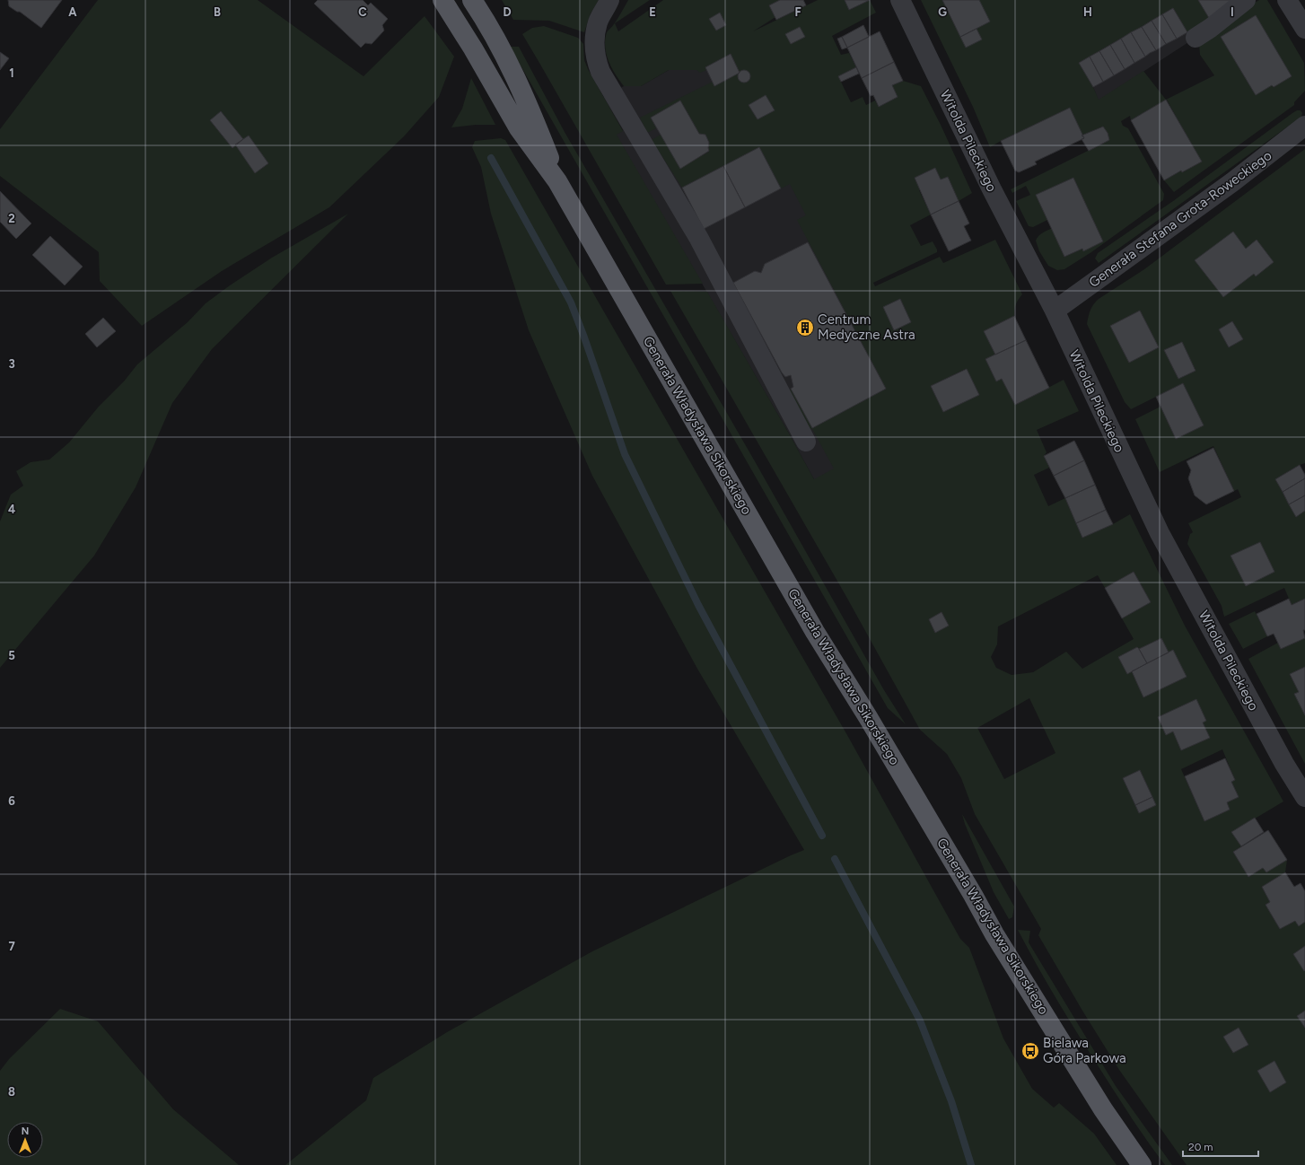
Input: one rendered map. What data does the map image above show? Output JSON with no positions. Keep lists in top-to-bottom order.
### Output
{
  "streets": {
    "main road": ["Generała Władysława Sikorskiego"],
    "street": ["Witolda Pileckiego", "Generała Stefana Grota-Roweckiego"]
  },
  "crossings": [
    ["Witolda Pileckiego", "Generała Stefana Grota-Roweckiego"]
  ],
  "places": {
    "building": ["Centrum Medyczne Astra"],
    "bus stop": ["Bielawa Góra Parkowa"]
  },
  "scale_bar": "20 m",
  "north": "top",
  "grid": {
    "columns": [
      "A",
      "B",
      "C",
      "D",
      "E",
      "F",
      "G",
      "H",
      "I"
    ],
    "rows": [
      "1",
      "2",
      "3",
      "4",
      "5",
      "6",
      "7",
      "8"
    ]
  }
}
